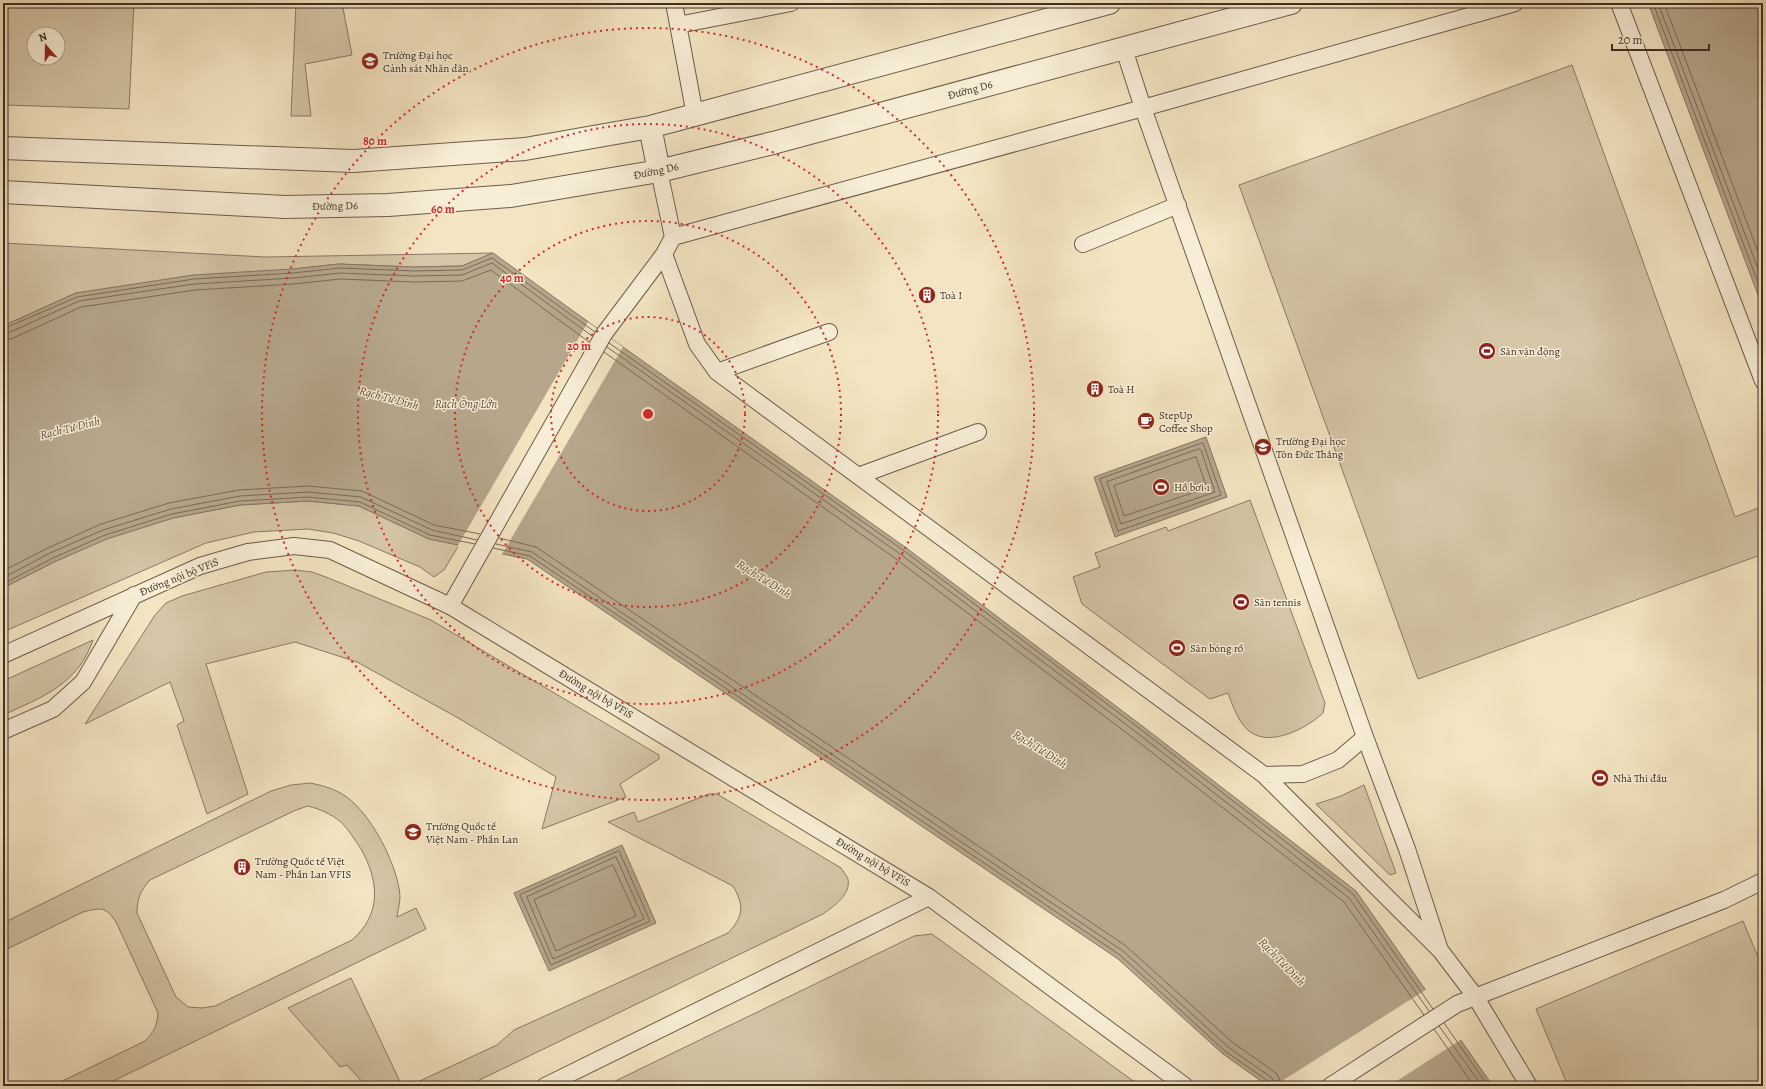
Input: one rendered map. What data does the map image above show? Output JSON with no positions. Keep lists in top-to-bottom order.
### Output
{
  "streets": {
    "street": ["Đường D6"],
    "lane": ["Đường nội bộ VFiS"]
  },
  "water": ["Rạch Tư Dinh", "Rạch Ông Lớn"],
  "places": {
    "school or university": ["Trường Đại học Cảnh sát Nhân dân", "Trường Đại học Tôn Đức Thắng", "Trường Quốc tế Việt Nam - Phần Lan"],
    "building": ["Toà I", "Toà H", "Trường Quốc tế Việt Nam - Phần Lan VFIS"],
    "sports": [
      "Sân vận động",
      "Hồ bơi 1",
      "Sân tennis",
      "Sân bóng rổ",
      "Nhà Thi đấu"
    ],
    "cafe": ["StepUp Coffee Shop"]
  },
  "scale_bar": "20 m",
  "north": "top",
  "rings": [
    "80 m",
    "60 m",
    "40 m",
    "20 m"
  ]
}
